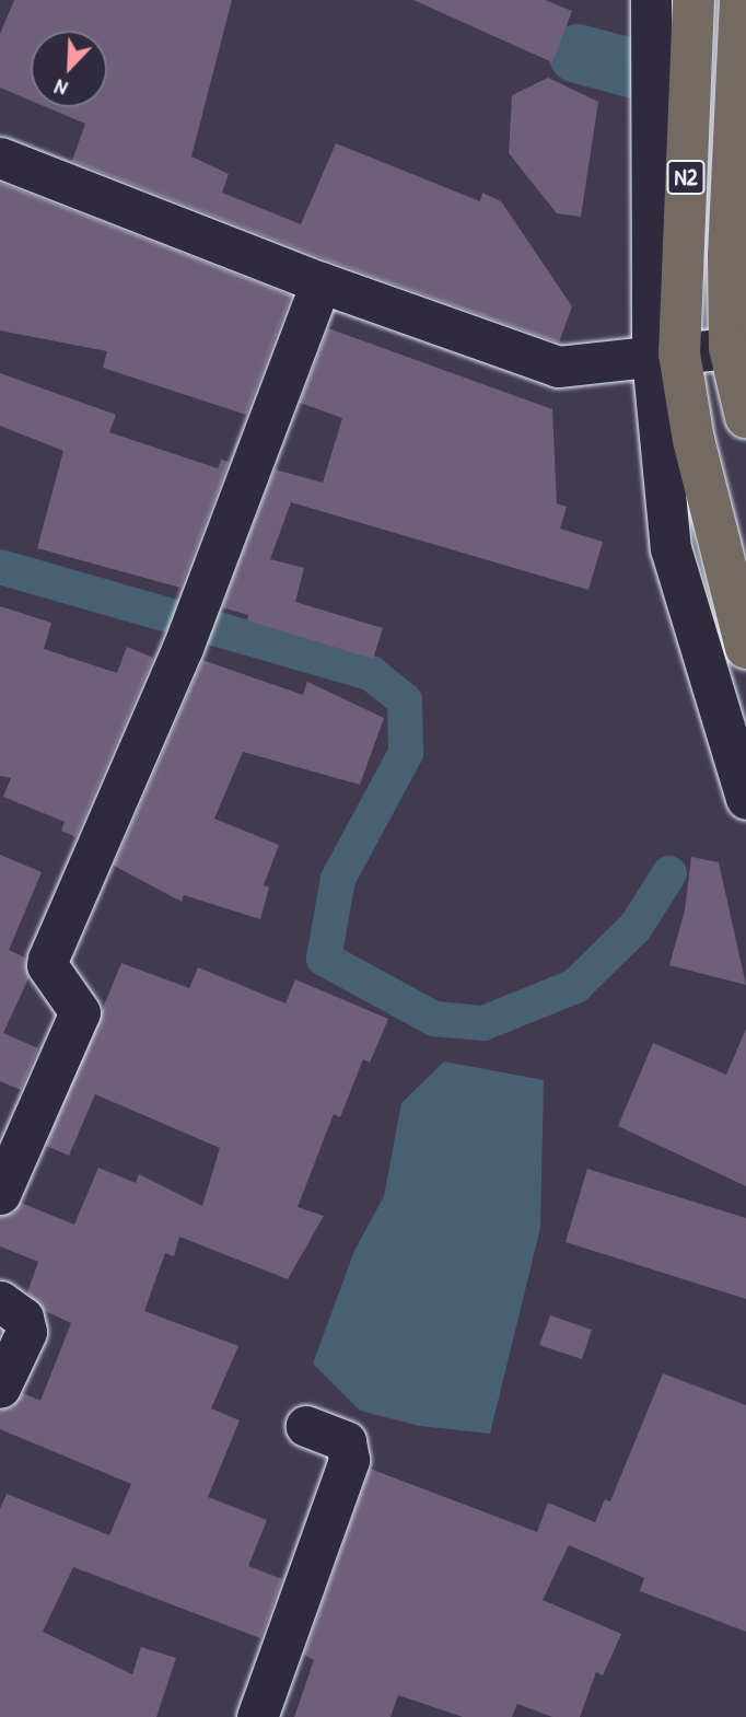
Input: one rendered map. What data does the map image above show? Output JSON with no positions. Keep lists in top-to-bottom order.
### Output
{
  "streets": {
    "highway": ["N2"]
  },
  "north": "bottom left"
}
